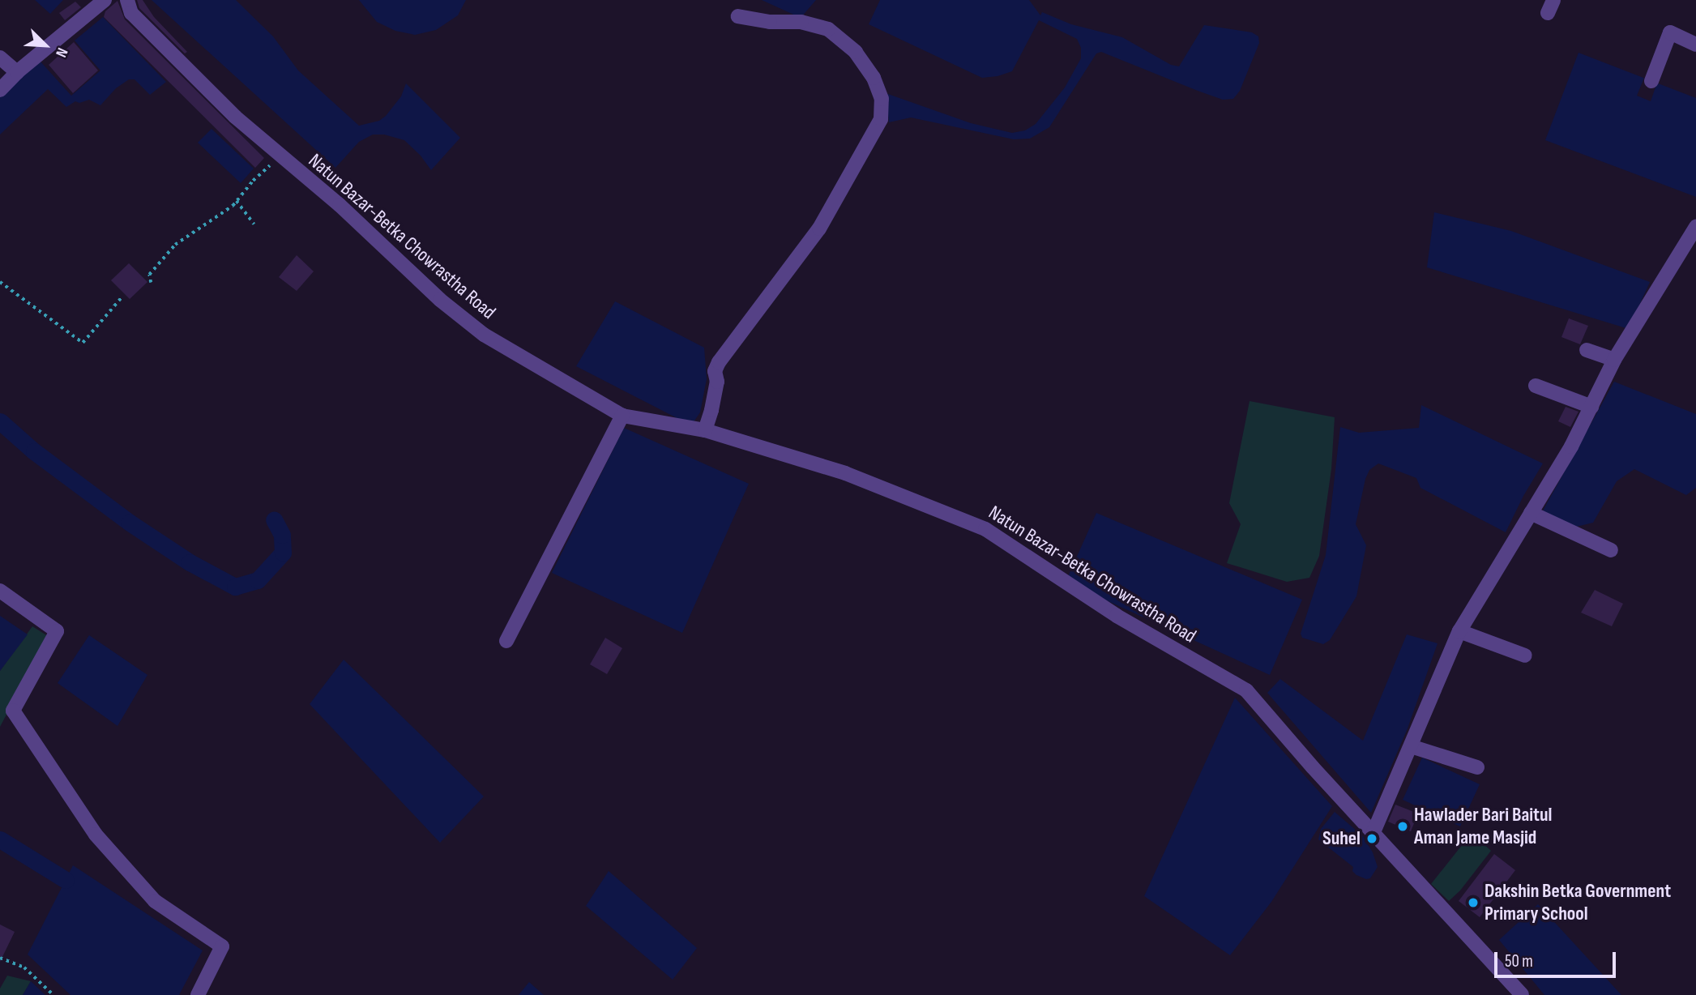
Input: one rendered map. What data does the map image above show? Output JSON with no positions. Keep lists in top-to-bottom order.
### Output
{
  "streets": {
    "street": ["Natun Bazar-Betka Chowrastha Road"]
  },
  "places": ["Hawlader Bari Baitul Aman Jame Masjid", "Suhel", "Dakshin Betka Government Primary School"],
  "scale_bar": "50 m",
  "north": "bottom right"
}
